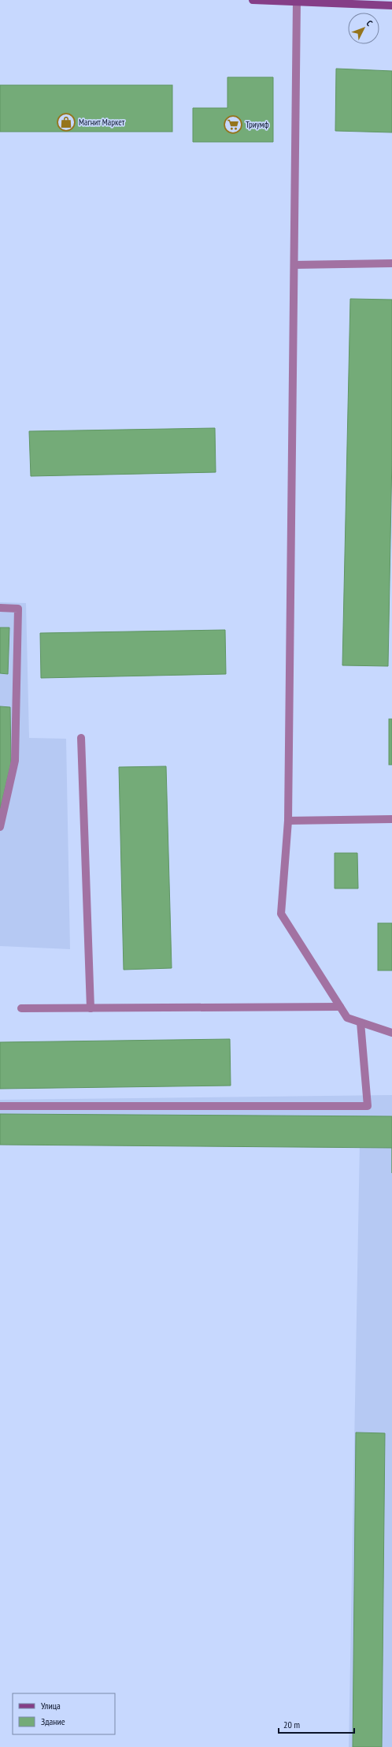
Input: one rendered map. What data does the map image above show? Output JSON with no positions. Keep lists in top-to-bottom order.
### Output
{
  "places": {
    "shop": ["Магнит Маркет"],
    "supermarket": ["Триумф"]
  },
  "legend": ["Улица", "Здание"],
  "scale_bar": "20 m",
  "north": "top right"
}
